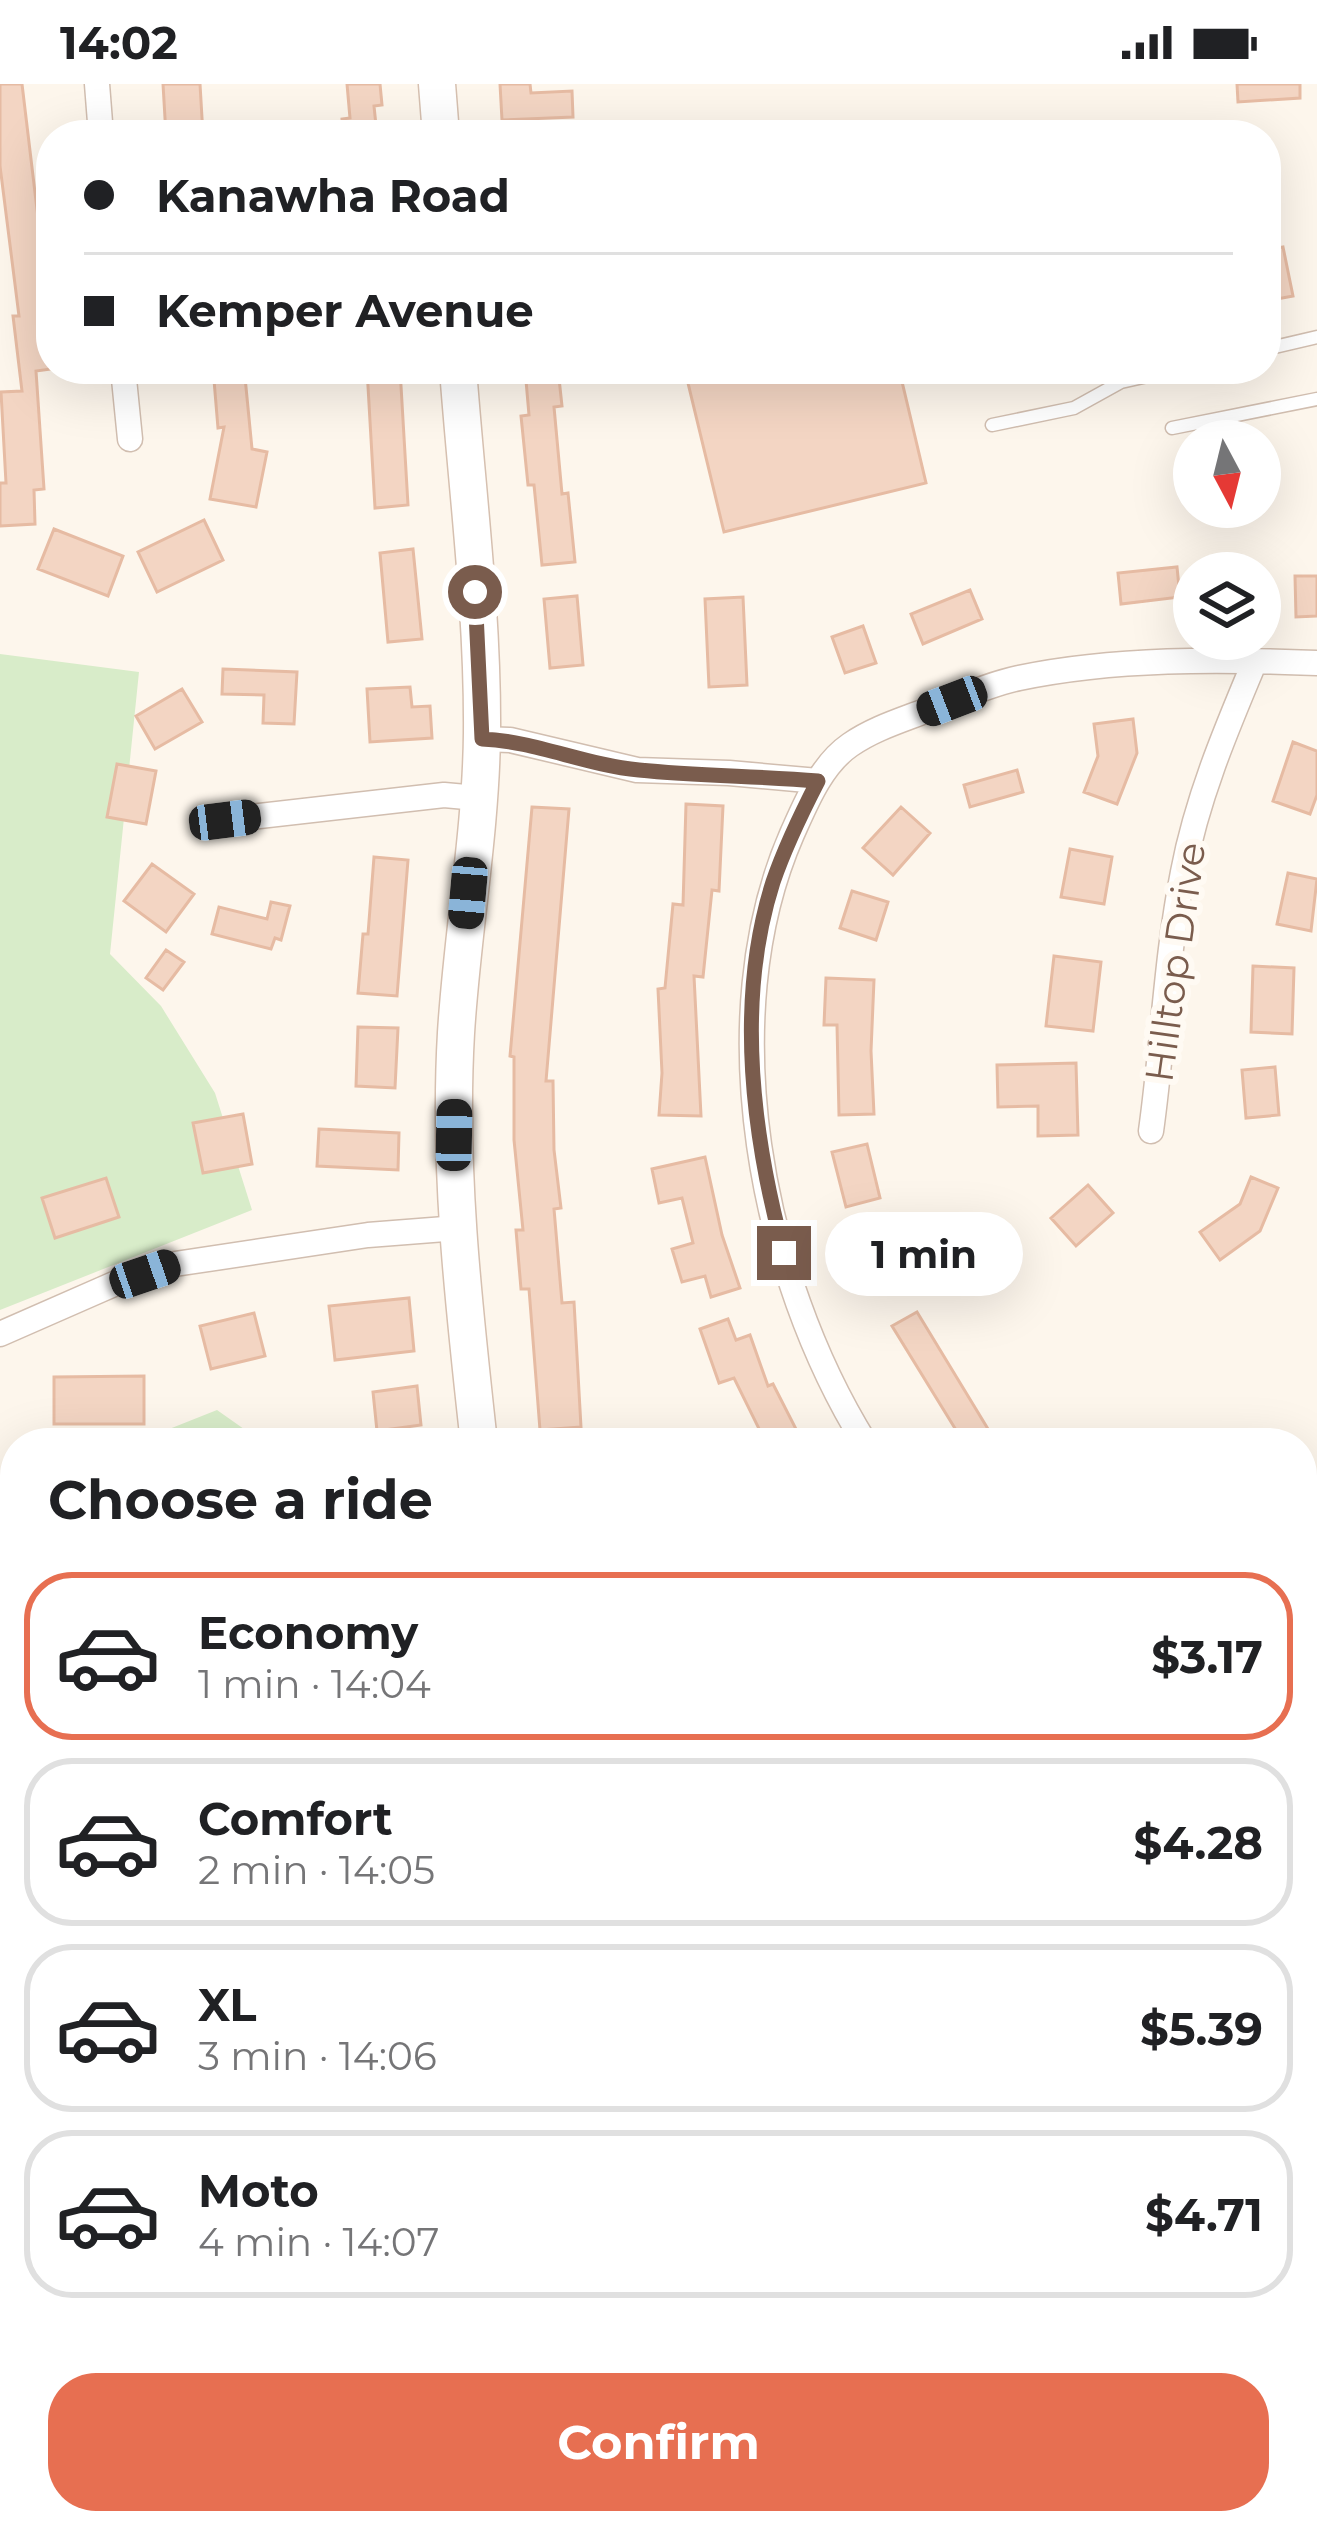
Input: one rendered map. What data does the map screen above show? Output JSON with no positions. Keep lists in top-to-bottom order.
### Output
{
  "streets": {
    "street": ["Hilltop Drive"]
  },
  "north": "bottom",
  "page": {
    "status": "14:02",
    "banner": ["Kanawha Road", "Kemper Avenue"],
    "bubble": "1 min",
    "heading": "Choose a ride",
    "list": [
      {
        "name": "Economy",
        "note": "1 min · 14:04",
        "value": "$3.17"
      },
      {
        "name": "Comfort",
        "note": "2 min · 14:05",
        "value": "$4.28"
      },
      {
        "name": "XL",
        "note": "3 min · 14:06",
        "value": "$5.39"
      },
      {
        "name": "Moto",
        "note": "4 min · 14:07",
        "value": "$4.71"
      }
    ],
    "buttons": "Confirm"
  }
}
